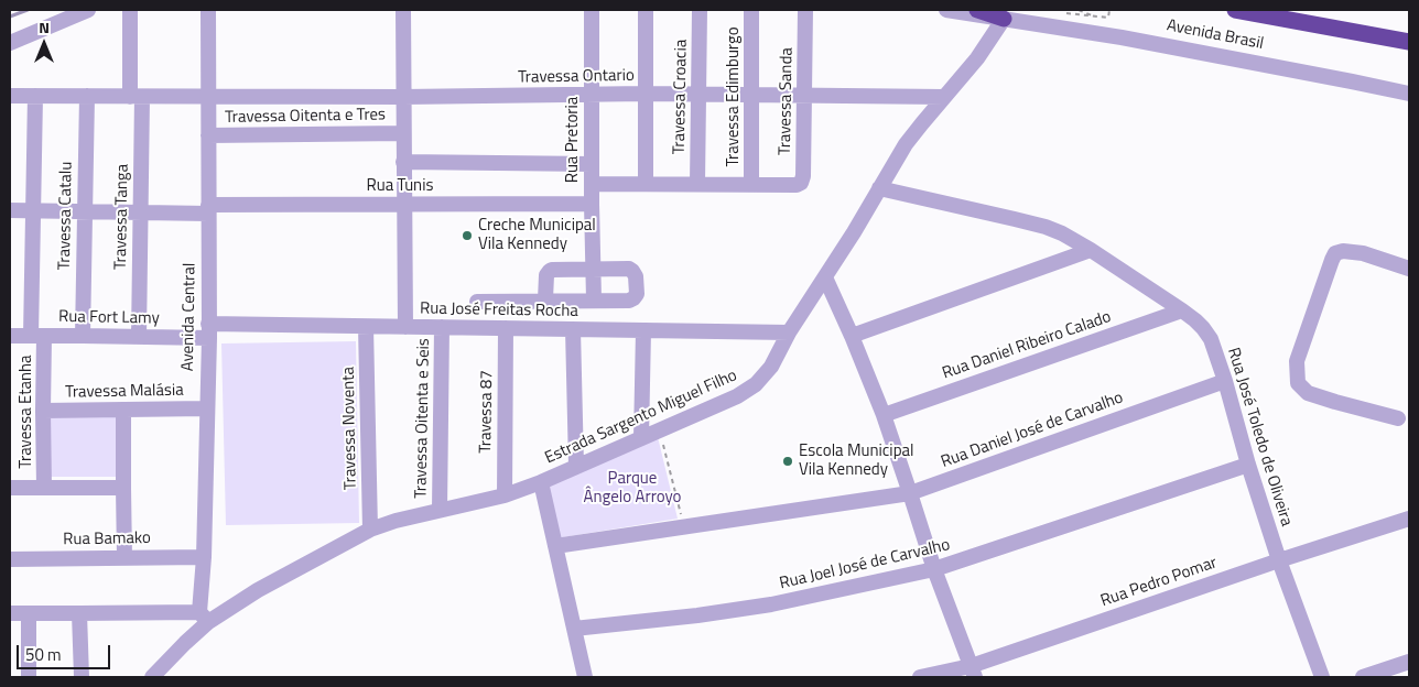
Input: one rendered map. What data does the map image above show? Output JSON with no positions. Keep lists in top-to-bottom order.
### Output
{
  "streets": {
    "highway": ["Avenida Brasil"],
    "street": [
      "Travessa Ontario",
      "Travessa Croacia",
      "Travessa Edimburgo",
      "Travessa Sanda",
      "Travessa Oitenta e Tres",
      "Rua Pretoria",
      "Rua Tunis",
      "Travessa Catalu",
      "Travessa Tanga",
      "Rua José Freitas Rocha",
      "Avenida Central",
      "Rua Fort Lamy",
      "Rua Daniel Ribeiro Calado",
      "Travessa Malásia",
      "Travessa Etanha",
      "Travessa 87",
      "Estrada Sargento Miguel Filho",
      "Travessa Oitenta e Seis",
      "Travessa Noventa",
      "Rua Daniel José de Carvalho",
      "Rua José Toledo de Oliveira",
      "Rua Bamako",
      "Rua Joel José de Carvalho",
      "Rua Pedro Pomar"
    ]
  },
  "crossings": [
    ["Avenida Brasil", "Estrada Sargento Miguel Filho"],
    ["Travessa Ontario", "Travessa Croacia"],
    ["Travessa Ontario", "Travessa Edimburgo"],
    ["Travessa Ontario", "Travessa Sanda"],
    ["Travessa Ontario", "Rua Pretoria"],
    ["Travessa Ontario", "Travessa Catalu"],
    ["Travessa Ontario", "Travessa Tanga"],
    ["Travessa Ontario", "Avenida Central"],
    ["Travessa Ontario", "Travessa Etanha"],
    ["Travessa Ontario", "Estrada Sargento Miguel Filho"],
    ["Travessa Edimburgo", "Travessa Sanda"],
    ["Travessa Oitenta e Tres", "Avenida Central"],
    ["Rua Pretoria", "Rua Tunis"],
    ["Rua Tunis", "Travessa Catalu"],
    ["Rua Tunis", "Travessa Tanga"],
    ["Rua Tunis", "Avenida Central"],
    ["Rua Tunis", "Travessa Etanha"],
    ["Travessa Catalu", "Rua Fort Lamy"],
    ["Travessa Tanga", "Rua Fort Lamy"],
    ["Rua José Freitas Rocha", "Avenida Central"],
    ["Rua José Freitas Rocha", "Rua Fort Lamy"],
    ["Rua José Freitas Rocha", "Travessa 87"],
    ["Rua José Freitas Rocha", "Estrada Sargento Miguel Filho"],
    ["Rua José Freitas Rocha", "Travessa Oitenta e Seis"],
    ["Rua José Freitas Rocha", "Travessa Noventa"],
    ["Avenida Central", "Rua Fort Lamy"],
    ["Avenida Central", "Travessa Malásia"],
    ["Avenida Central", "Estrada Sargento Miguel Filho"],
    ["Avenida Central", "Rua Bamako"],
    ["Rua Fort Lamy", "Travessa Etanha"],
    ["Rua Daniel Ribeiro Calado", "Rua José Toledo de Oliveira"],
    ["Travessa Malásia", "Travessa Etanha"],
    ["Travessa 87", "Estrada Sargento Miguel Filho"],
    ["Estrada Sargento Miguel Filho", "Travessa Oitenta e Seis"],
    ["Estrada Sargento Miguel Filho", "Travessa Noventa"],
    ["Estrada Sargento Miguel Filho", "Rua José Toledo de Oliveira"],
    ["Rua Daniel José de Carvalho", "Rua José Toledo de Oliveira"],
    ["Rua José Toledo de Oliveira", "Rua Joel José de Carvalho"],
    ["Rua José Toledo de Oliveira", "Rua Pedro Pomar"]
  ],
  "parks": ["Parque Ângelo Arroyo"],
  "places": ["Creche Municipal Vila Kennedy", "Escola Municipal Vila Kennedy"],
  "scale_bar": "50 m",
  "north": "top"
}
